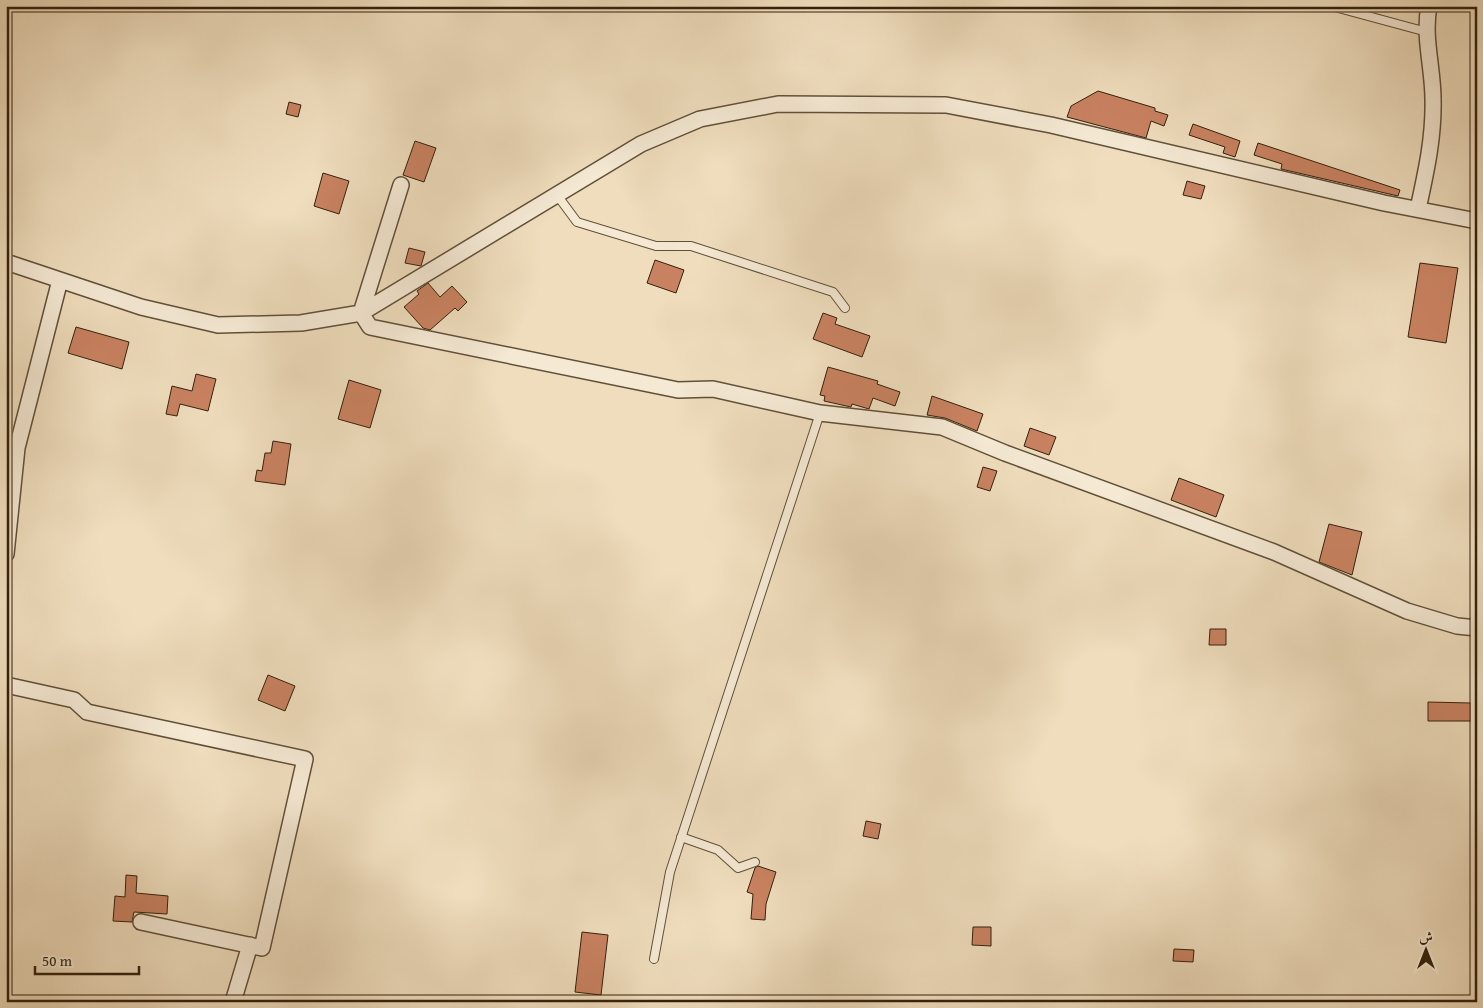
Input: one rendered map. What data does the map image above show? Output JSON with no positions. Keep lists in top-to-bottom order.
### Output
{
  "scale_bar": "50 m",
  "north": "top"
}
